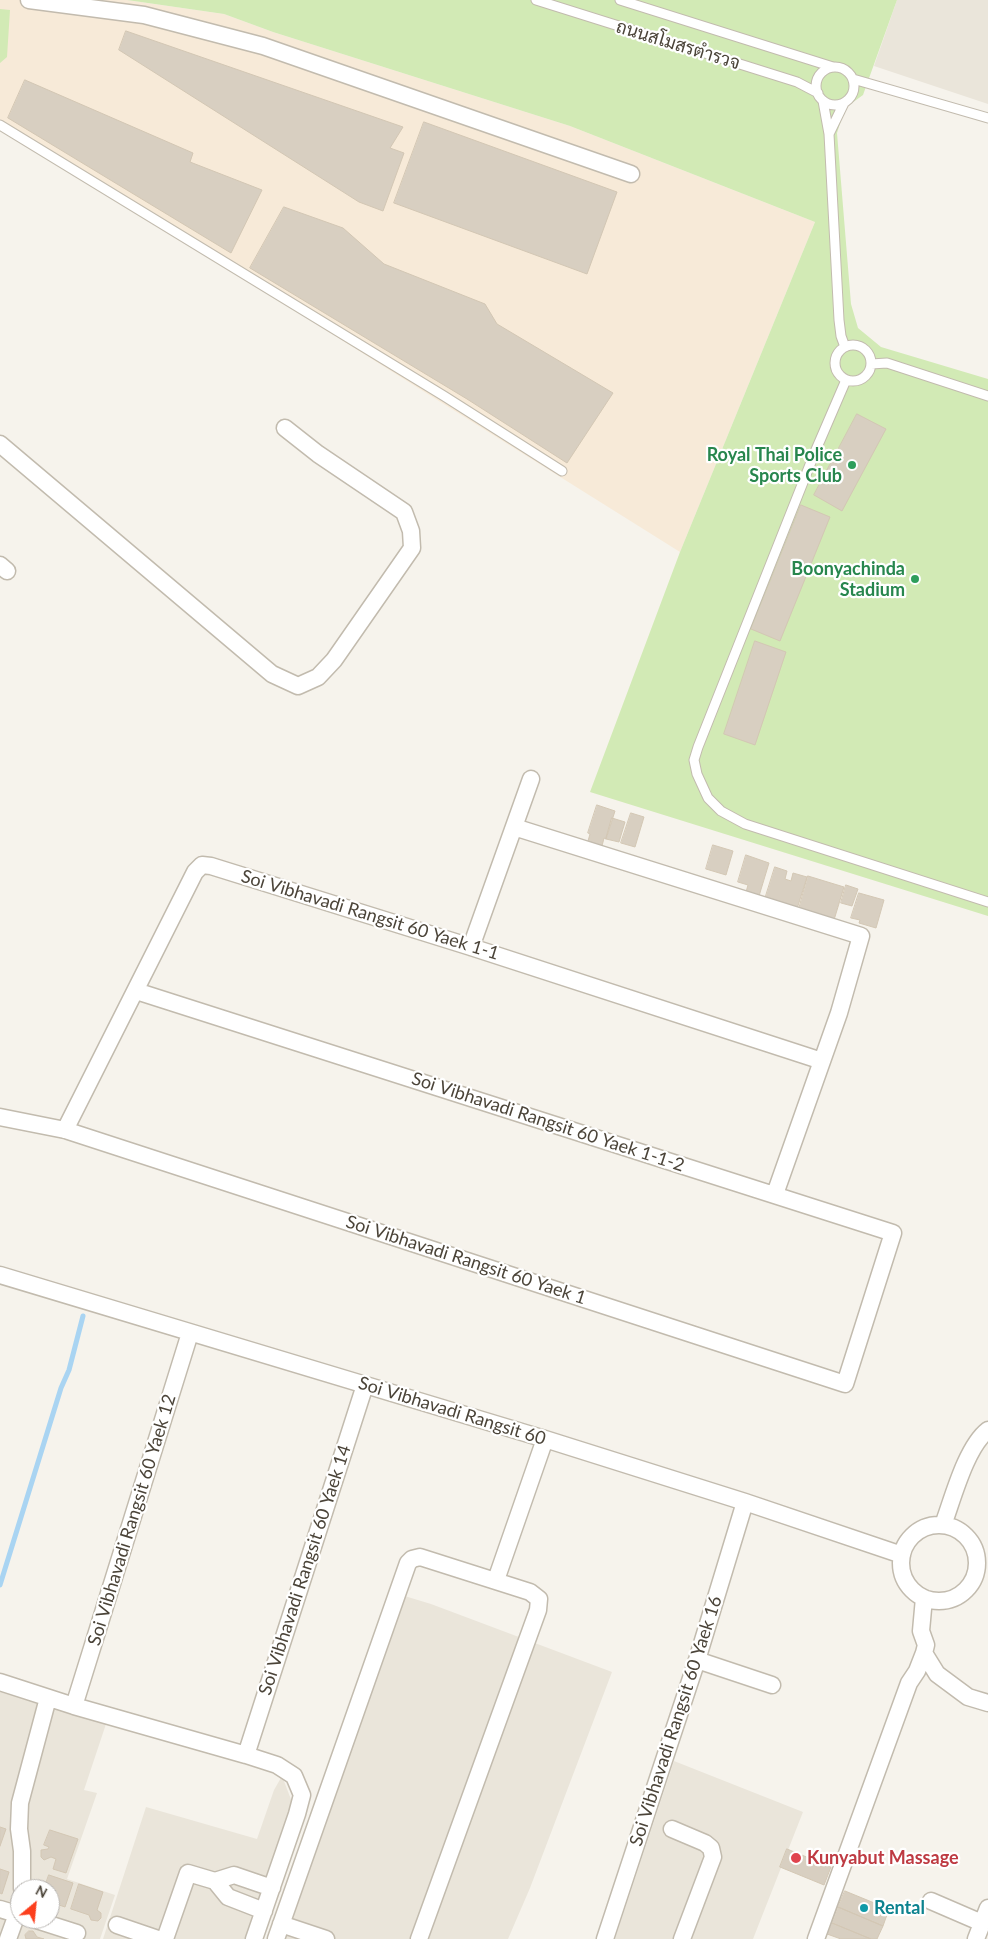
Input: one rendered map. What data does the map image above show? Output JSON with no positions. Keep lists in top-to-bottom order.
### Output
{
  "streets": {
    "street": [
      "Soi Vibhavadi Rangsit 60 Yaek 1-1",
      "Soi Vibhavadi Rangsit 60 Yaek 1-1-2",
      "Soi Vibhavadi Rangsit 60 Yaek 1",
      "Soi Vibhavadi Rangsit 60",
      "Soi Vibhavadi Rangsit 60 Yaek 12",
      "Soi Vibhavadi Rangsit 60 Yaek 14",
      "Soi Vibhavadi Rangsit 60 Yaek 16"
    ],
    "lane": ["ถนนสโมสรตำรวจ"]
  },
  "crossings": [
    ["Soi Vibhavadi Rangsit 60 Yaek 1-1", "Soi Vibhavadi Rangsit 60 Yaek 1-1-2"],
    ["Soi Vibhavadi Rangsit 60 Yaek 1-1", "Soi Vibhavadi Rangsit 60 Yaek 1"],
    ["Soi Vibhavadi Rangsit 60 Yaek 1-1-2", "Soi Vibhavadi Rangsit 60 Yaek 1"],
    ["Soi Vibhavadi Rangsit 60", "Soi Vibhavadi Rangsit 60 Yaek 12"],
    ["Soi Vibhavadi Rangsit 60", "Soi Vibhavadi Rangsit 60 Yaek 14"],
    ["Soi Vibhavadi Rangsit 60", "Soi Vibhavadi Rangsit 60 Yaek 16"]
  ],
  "places": [
    "Royal Thai Police Sports Club",
    "Boonyachinda Stadium",
    "Kunyabut Massage",
    "Rental"
  ],
  "north": "top right"
}
